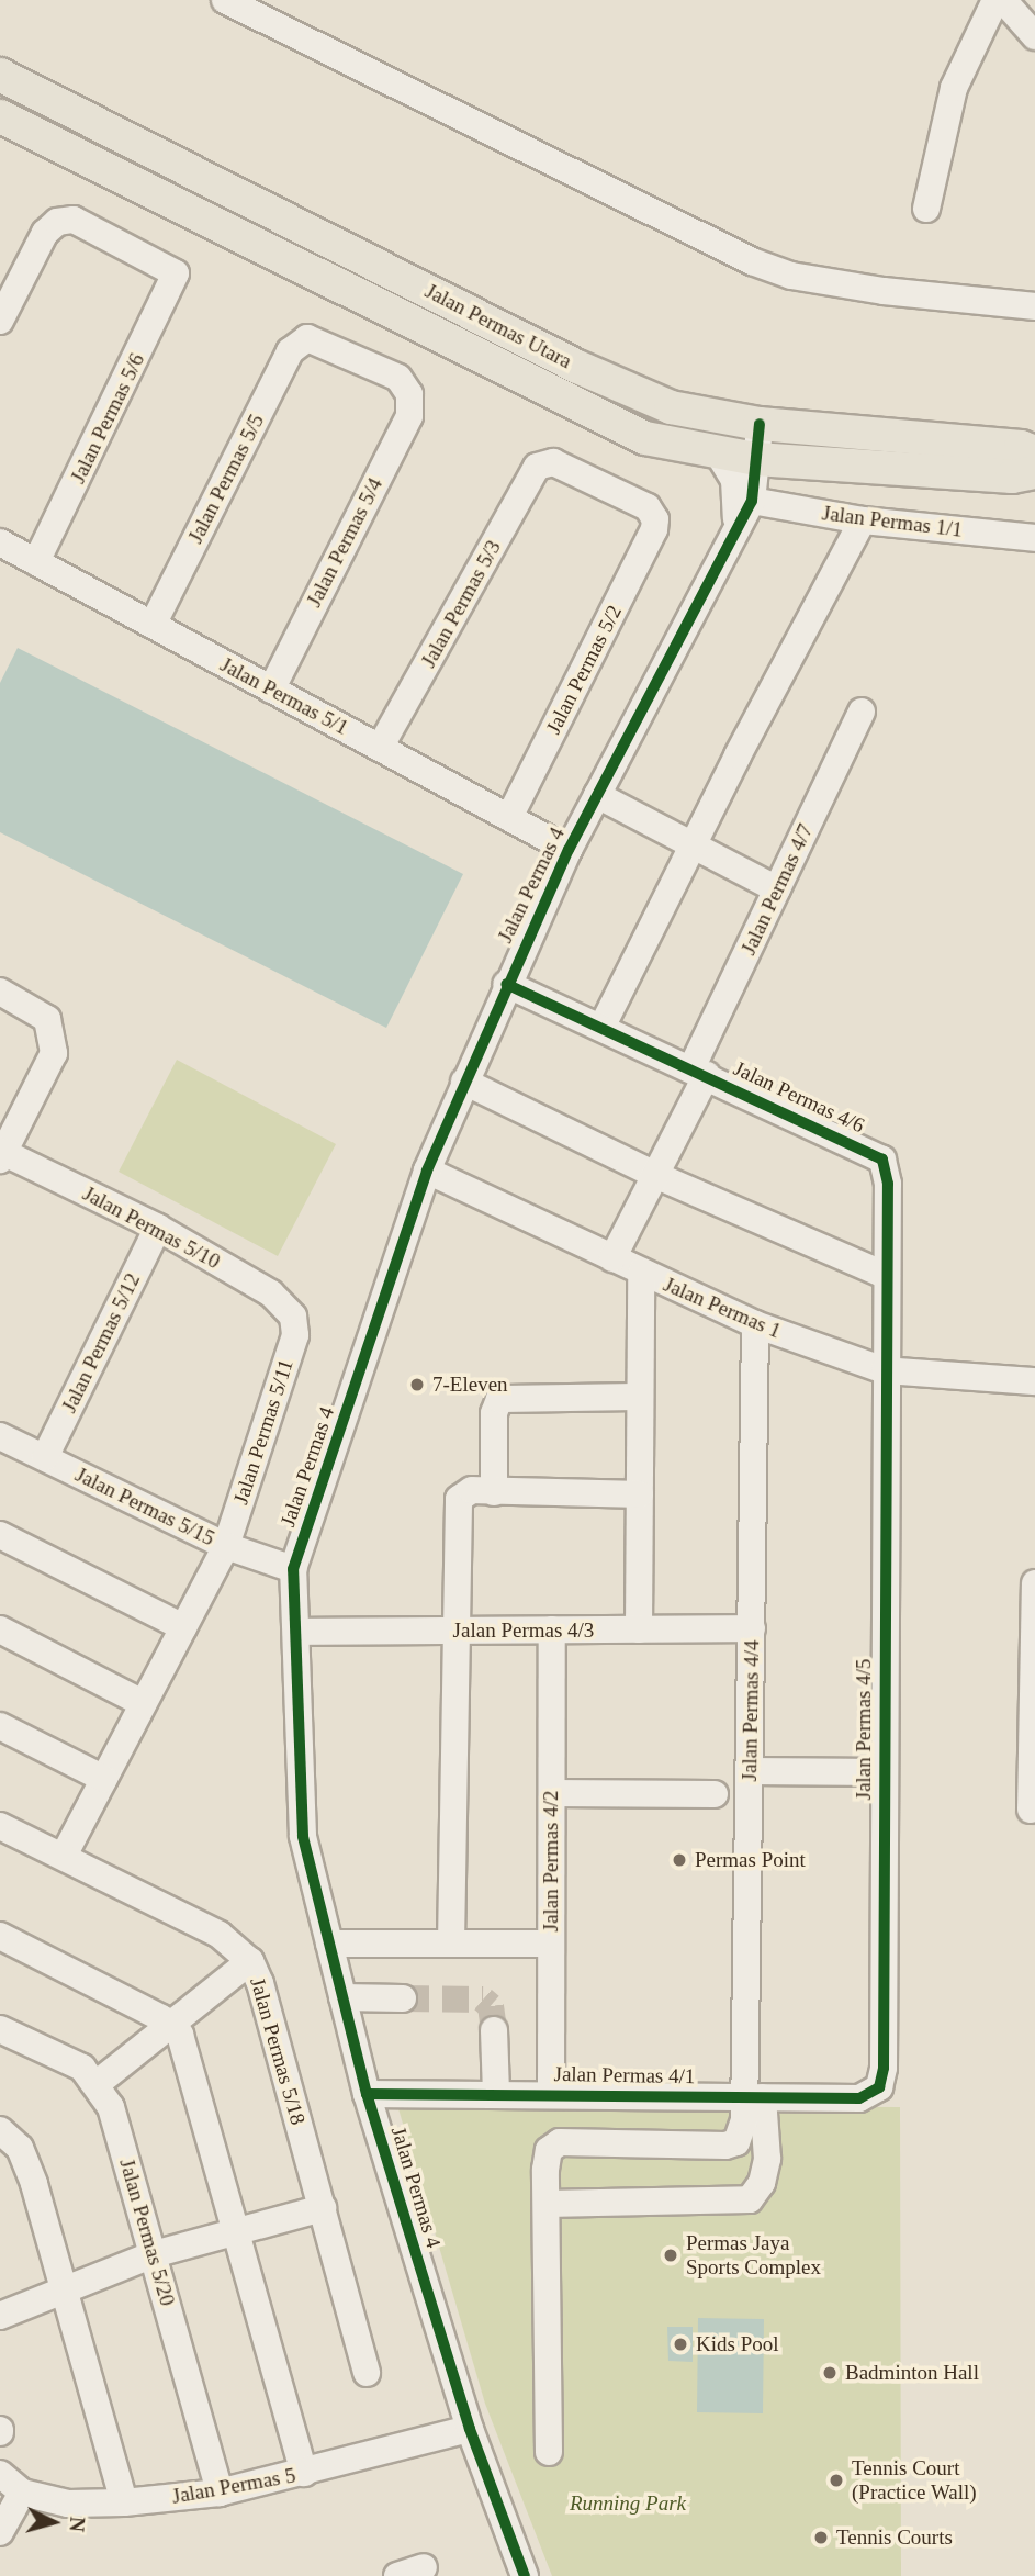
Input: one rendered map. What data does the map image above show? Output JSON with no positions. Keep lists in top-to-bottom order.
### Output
{
  "streets": {
    "main road": ["Jalan Permas Utara"],
    "street": [
      "Jalan Permas 5/6",
      "Jalan Permas 5/5",
      "Jalan Permas 1/1",
      "Jalan Permas 5/4",
      "Jalan Permas 5/3",
      "Jalan Permas 5/2",
      "Jalan Permas 5/1",
      "Jalan Permas 4",
      "Jalan Permas 4/7",
      "Jalan Permas 4/6",
      "Jalan Permas 5/10",
      "Jalan Permas 1",
      "Jalan Permas 5/12",
      "Jalan Permas 5/11",
      "Jalan Permas 5/15",
      "Jalan Permas 4/3",
      "Jalan Permas 4/4",
      "Jalan Permas 4/5",
      "Jalan Permas 4/2",
      "Jalan Permas 5/18",
      "Jalan Permas 4/1",
      "Jalan Permas 5/20",
      "Jalan Permas 5"
    ]
  },
  "crossings": [
    ["Jalan Permas Utara", "Jalan Permas 4"],
    ["Jalan Permas 5/6", "Jalan Permas 5/1"],
    ["Jalan Permas 5/5", "Jalan Permas 5/4"],
    ["Jalan Permas 5/5", "Jalan Permas 5/1"],
    ["Jalan Permas 1/1", "Jalan Permas 4"],
    ["Jalan Permas 5/4", "Jalan Permas 5/1"],
    ["Jalan Permas 5/3", "Jalan Permas 5/2"],
    ["Jalan Permas 5/3", "Jalan Permas 5/1"],
    ["Jalan Permas 5/2", "Jalan Permas 5/1"],
    ["Jalan Permas 5/1", "Jalan Permas 4"],
    ["Jalan Permas 4", "Jalan Permas 4/6"],
    ["Jalan Permas 4", "Jalan Permas 1"],
    ["Jalan Permas 4", "Jalan Permas 5/15"],
    ["Jalan Permas 4", "Jalan Permas 4/3"],
    ["Jalan Permas 4", "Jalan Permas 4/1"],
    ["Jalan Permas 4", "Jalan Permas 5"],
    ["Jalan Permas 4/7", "Jalan Permas 4/6"],
    ["Jalan Permas 4/7", "Jalan Permas 1"],
    ["Jalan Permas 4/6", "Jalan Permas 1"],
    ["Jalan Permas 4/6", "Jalan Permas 4/5"],
    ["Jalan Permas 5/10", "Jalan Permas 5/12"],
    ["Jalan Permas 5/10", "Jalan Permas 5/11"],
    ["Jalan Permas 1", "Jalan Permas 4/4"],
    ["Jalan Permas 1", "Jalan Permas 4/5"],
    ["Jalan Permas 5/12", "Jalan Permas 5/15"],
    ["Jalan Permas 5/11", "Jalan Permas 5/15"],
    ["Jalan Permas 5/11", "Jalan Permas 5/18"],
    ["Jalan Permas 4/3", "Jalan Permas 4/4"],
    ["Jalan Permas 4/3", "Jalan Permas 4/2"],
    ["Jalan Permas 4/4", "Jalan Permas 4/1"],
    ["Jalan Permas 4/5", "Jalan Permas 4/1"],
    ["Jalan Permas 4/2", "Jalan Permas 4/1"],
    ["Jalan Permas 5/20", "Jalan Permas 5"]
  ],
  "parks": ["Running Park"],
  "places": [
    "7-Eleven",
    "Permas Point",
    "Permas Jaya Sports Complex",
    "Kids Pool",
    "Badminton Hall",
    "Tennis Court (Practice Wall)",
    "Tennis Courts"
  ],
  "north": "right"
}
